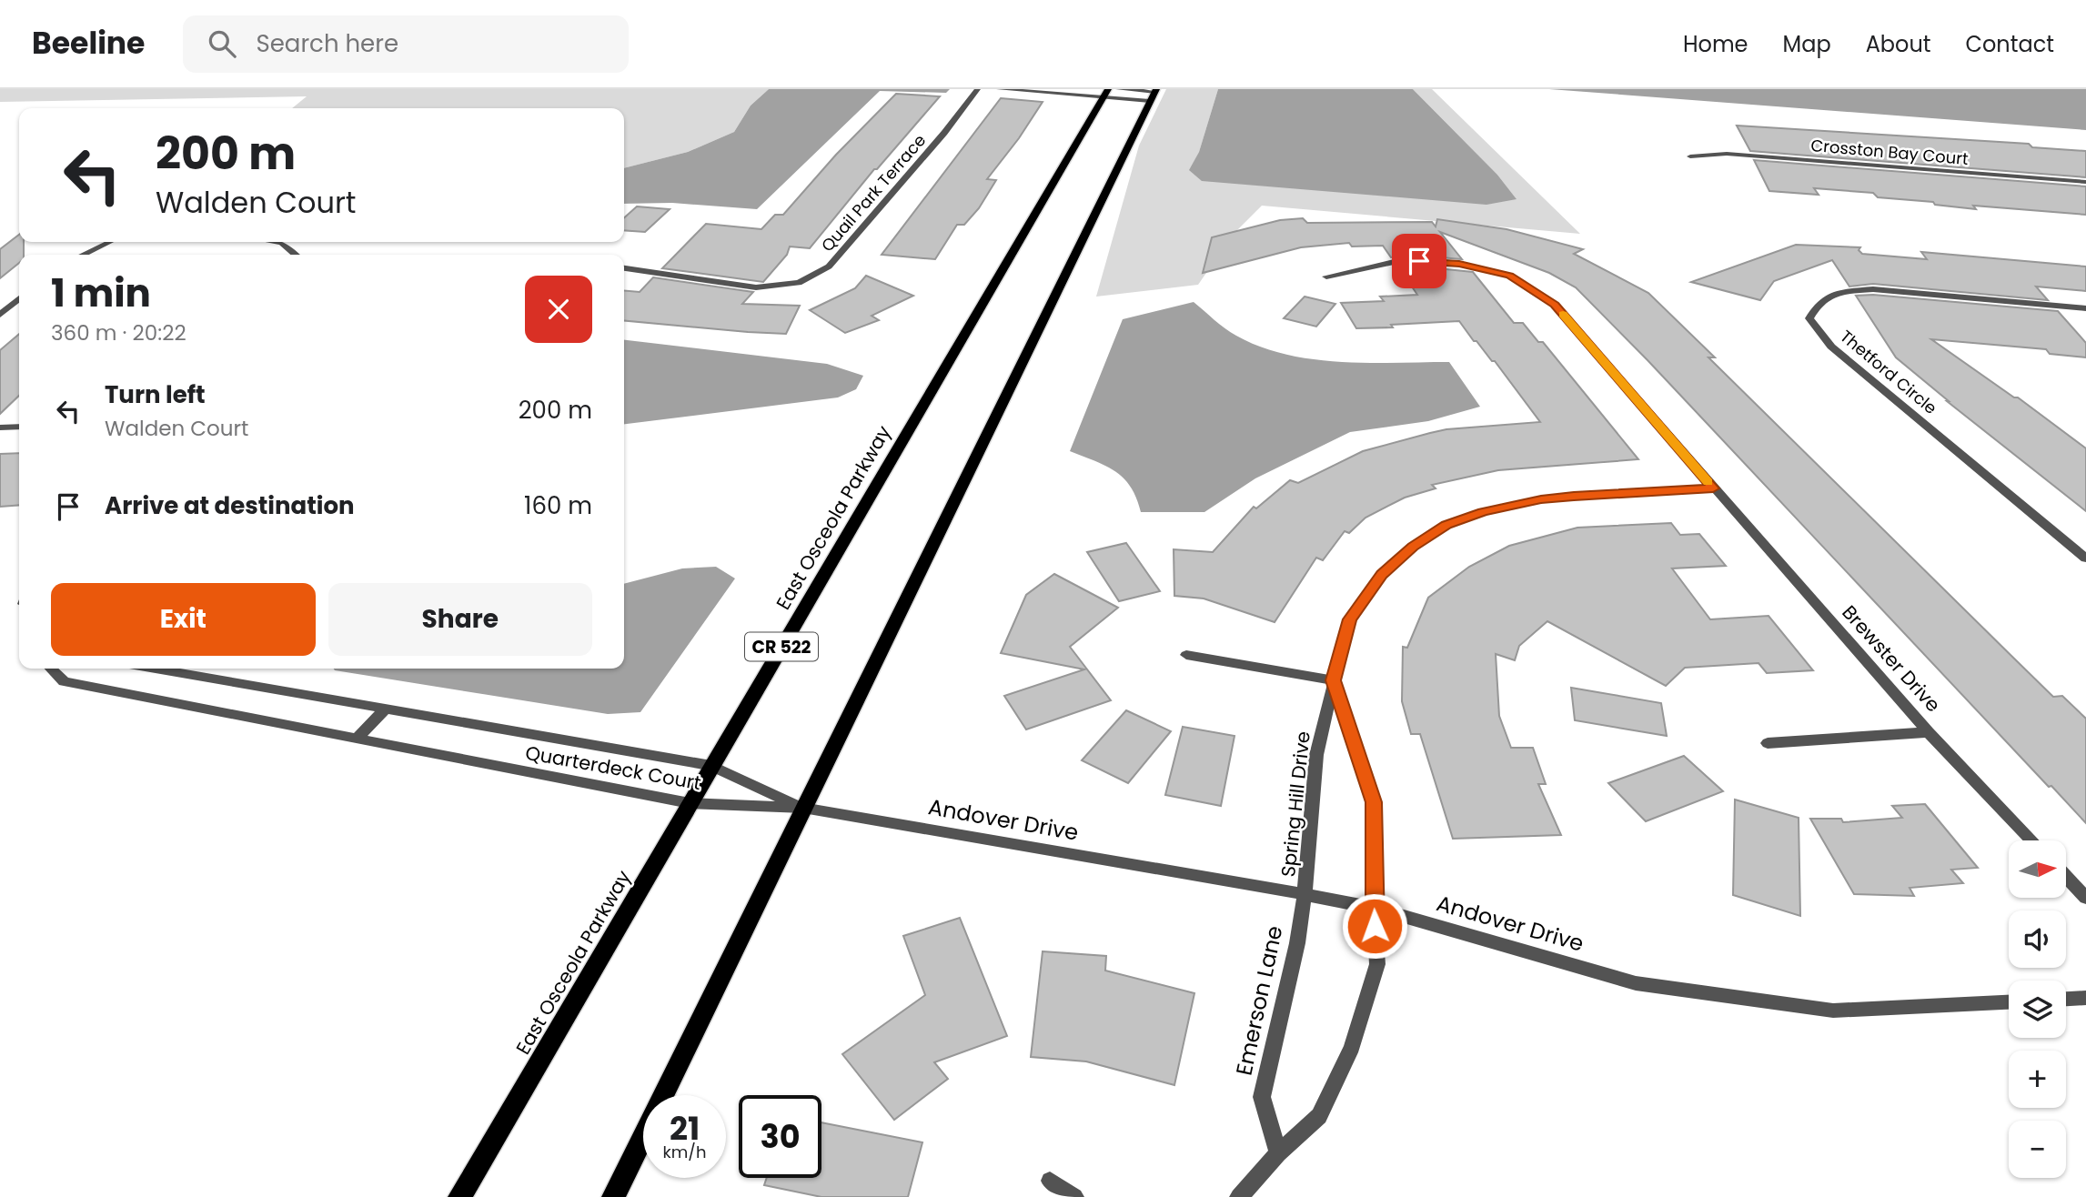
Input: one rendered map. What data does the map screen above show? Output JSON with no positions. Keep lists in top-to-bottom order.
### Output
{
  "streets": {
    "main road": ["East Osceola Parkway", "CR 522"],
    "street": [
      "Crosston Bay Court",
      "Quail Park Terrace",
      "Thetford Circle",
      "Brewster Drive",
      "Quarterdeck Court",
      "Spring Hill Drive",
      "Andover Drive",
      "Emerson Lane"
    ]
  },
  "crossings": [
    ["East Osceola Parkway", "Quarterdeck Court"],
    ["Brewster Drive", "Spring Hill Drive"],
    ["Quarterdeck Court", "Andover Drive"],
    ["Spring Hill Drive", "Andover Drive"],
    ["Spring Hill Drive", "Emerson Lane"],
    ["Andover Drive", "Emerson Lane"]
  ],
  "north": "right",
  "page": {
    "header": "Beeline",
    "search": "Search here",
    "nav": [
      "Home",
      "Map",
      "About",
      "Contact"
    ],
    "turn": ["200 m", "Walden Court"],
    "heading": ["1 min", "360 m · 20:22"],
    "list": [
      {
        "name": "Turn left",
        "note": "Walden Court",
        "value": "200 m"
      },
      {
        "name": "Arrive at destination",
        "value": "160 m"
      }
    ],
    "buttons": ["Exit", "Share"],
    "map_buttons": ["+", "−"],
    "speed": "21 km/h",
    "limit": "30"
  }
}
